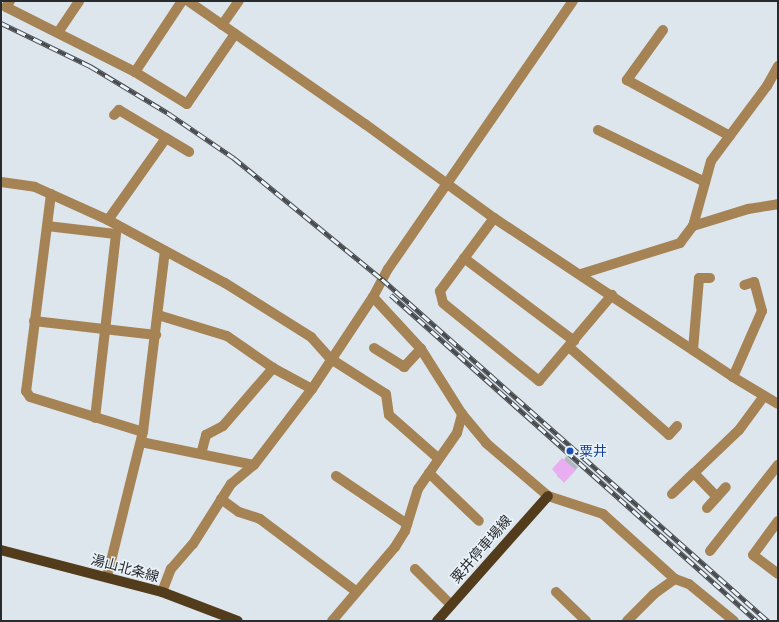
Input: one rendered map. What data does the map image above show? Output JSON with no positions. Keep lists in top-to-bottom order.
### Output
{
  "streets": {
    "main road": ["粟井停車場線", "湯山北条線"]
  },
  "places": ["粟井"]
}
